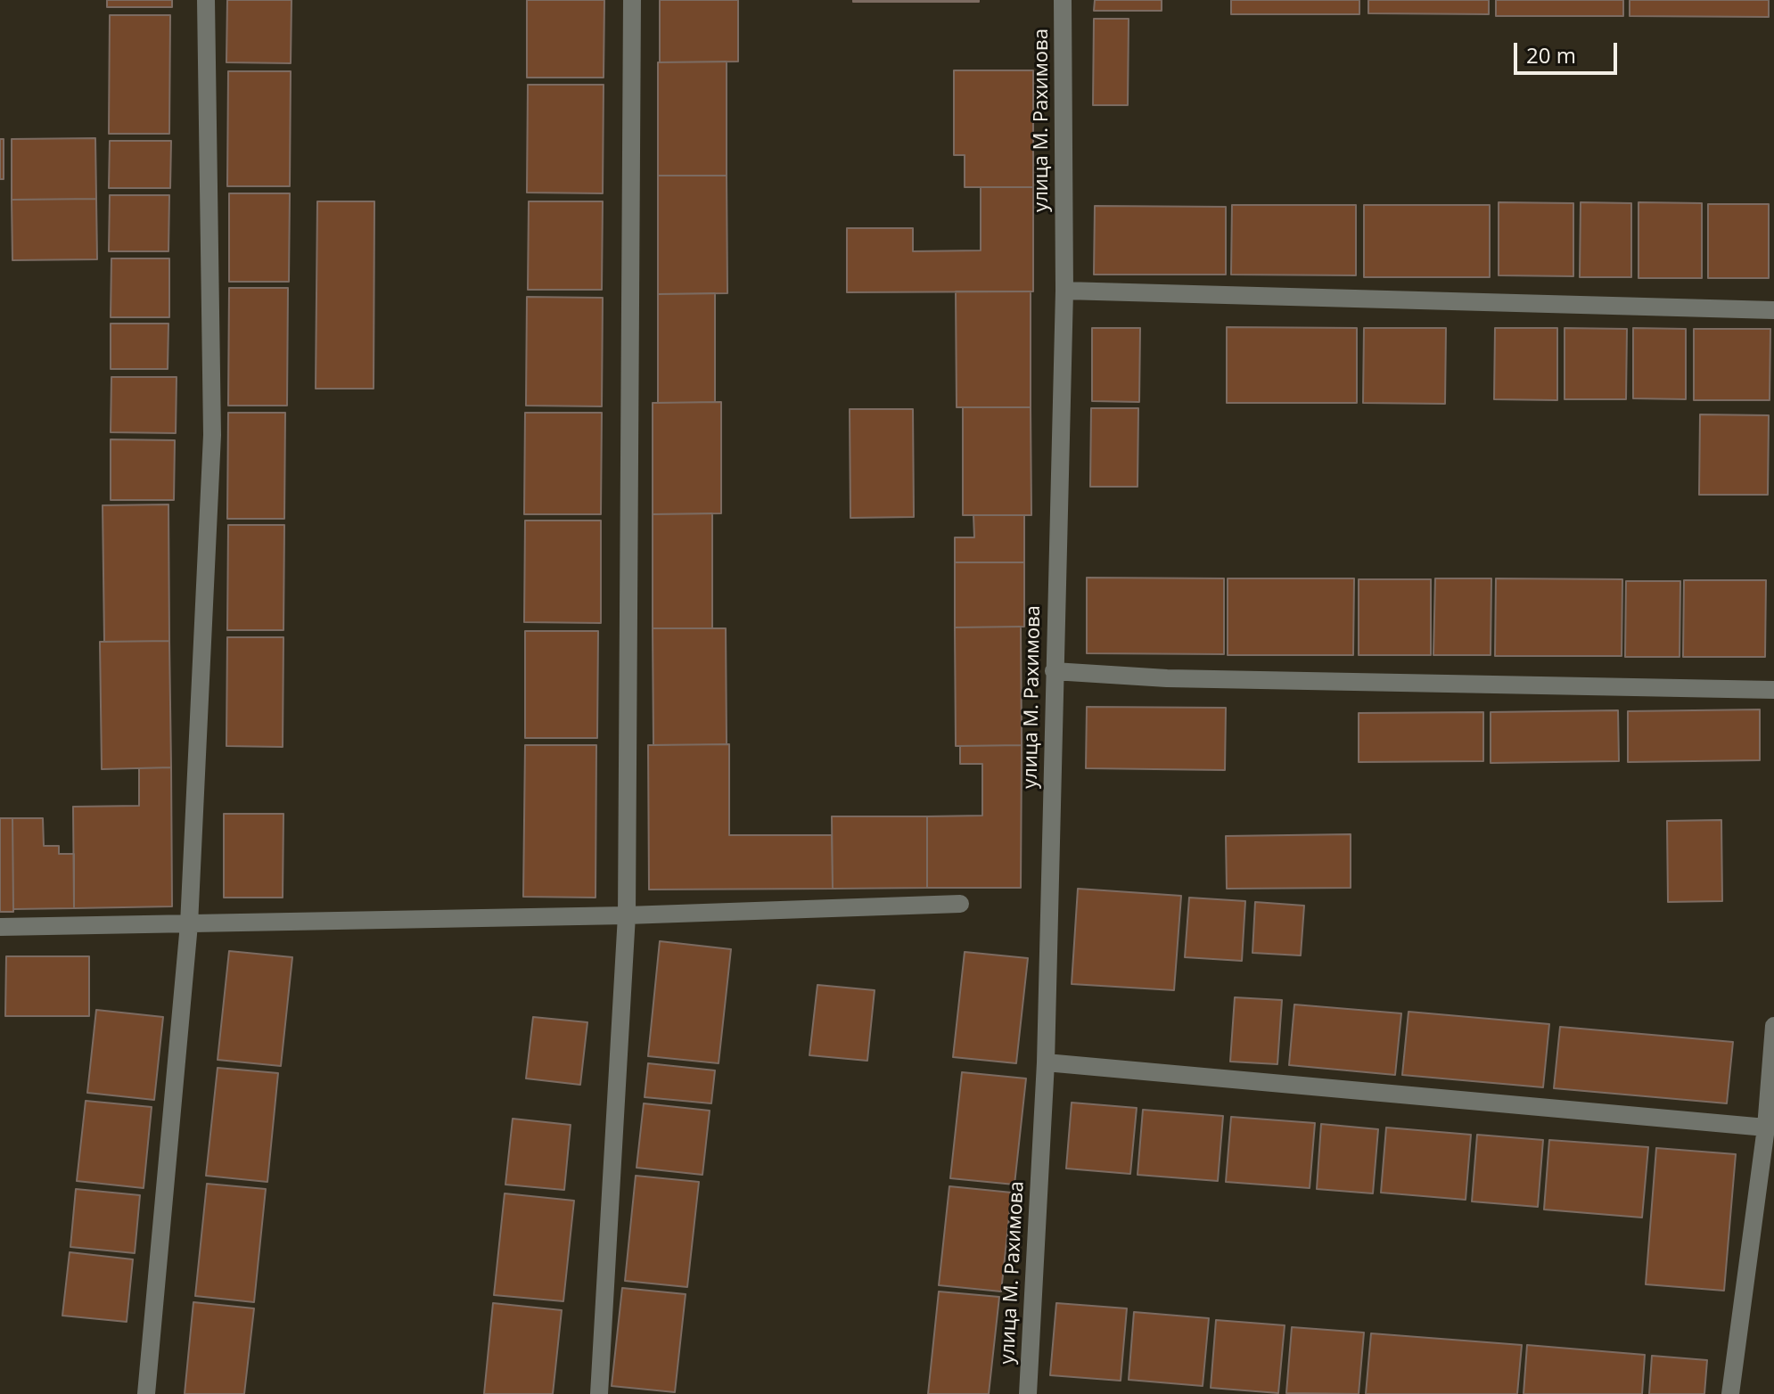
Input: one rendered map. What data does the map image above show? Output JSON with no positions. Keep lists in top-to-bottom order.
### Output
{
  "streets": {
    "street": ["улица М. Рахимова"]
  },
  "scale_bar": "20 m"
}
